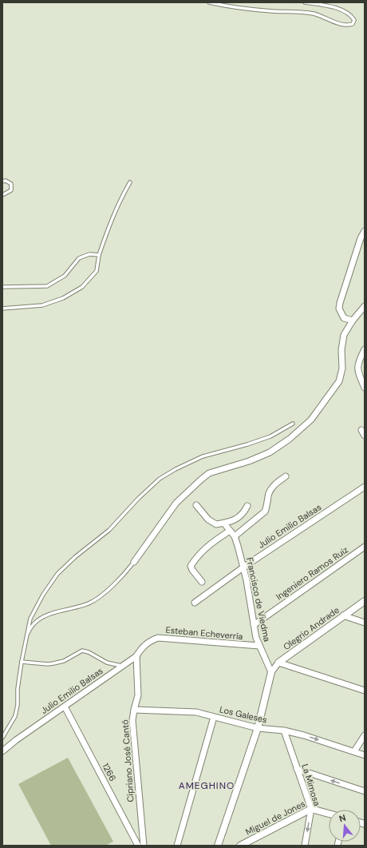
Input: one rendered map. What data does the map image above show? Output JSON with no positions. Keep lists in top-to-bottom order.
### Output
{
  "streets": {
    "street": [
      "Julio Emilio Balsas",
      "Ingeniero Ramos Ruiz",
      "Francisco de Viedma",
      "Olegrio Andrade",
      "Esteban Echeverría",
      "Los Galeses",
      "Cipriano José Cantó",
      "1266",
      "La Mimosa",
      "Miguel de Jones"
    ]
  },
  "crossings": [
    ["Julio Emilio Balsas", "Francisco de Viedma"],
    ["Julio Emilio Balsas", "Esteban Echeverría"],
    ["Julio Emilio Balsas", "Cipriano José Cantó"],
    ["Julio Emilio Balsas", "1266"],
    ["Ingeniero Ramos Ruiz", "Francisco de Viedma"],
    ["Francisco de Viedma", "Olegrio Andrade"],
    ["Francisco de Viedma", "Esteban Echeverría"],
    ["Los Galeses", "Cipriano José Cantó"],
    ["Los Galeses", "La Mimosa"],
    ["La Mimosa", "Miguel de Jones"]
  ],
  "districts": ["AMEGHINO"],
  "north": "top"
}
